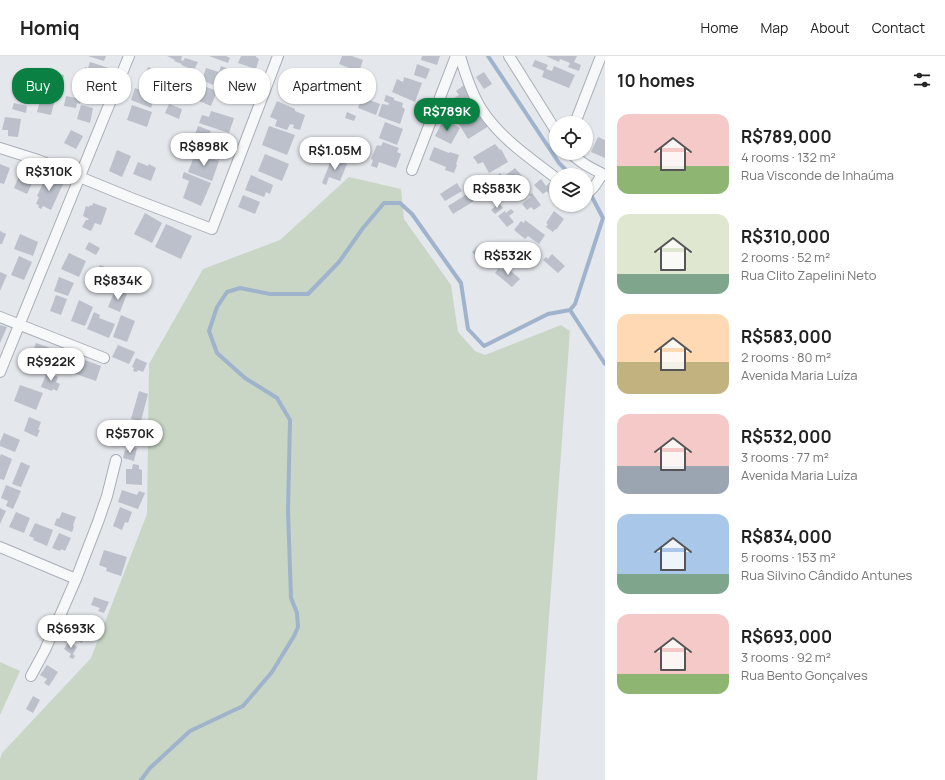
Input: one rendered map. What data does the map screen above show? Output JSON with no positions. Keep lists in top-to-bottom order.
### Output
{
  "page": {
    "header": "Homiq",
    "nav": [
      "Home",
      "Map",
      "About",
      "Contact"
    ],
    "heading": "10 homes",
    "chip": [
      "Buy",
      "Rent",
      "Filters",
      "New",
      "Apartment"
    ],
    "price": [
      "R$789K",
      "R$898K",
      "R$1.05M",
      "R$310K",
      "R$583K",
      "R$532K",
      "R$834K",
      "R$922K",
      "R$570K",
      "R$693K"
    ],
    "list": [
      {
        "name": "R$789,000",
        "note": "4 rooms · 132 m² · Rua Visconde de Inhaúma"
      },
      {
        "name": "R$310,000",
        "note": "2 rooms · 52 m² · Rua Clito Zapelini Neto"
      },
      {
        "name": "R$583,000",
        "note": "2 rooms · 80 m² · Avenida Maria Luíza"
      },
      {
        "name": "R$532,000",
        "note": "3 rooms · 77 m² · Avenida Maria Luíza"
      },
      {
        "name": "R$834,000",
        "note": "5 rooms · 153 m² · Rua Silvino Cândido Antunes"
      },
      {
        "name": "R$693,000",
        "note": "3 rooms · 92 m² · Rua Bento Gonçalves"
      }
    ]
  }
}
